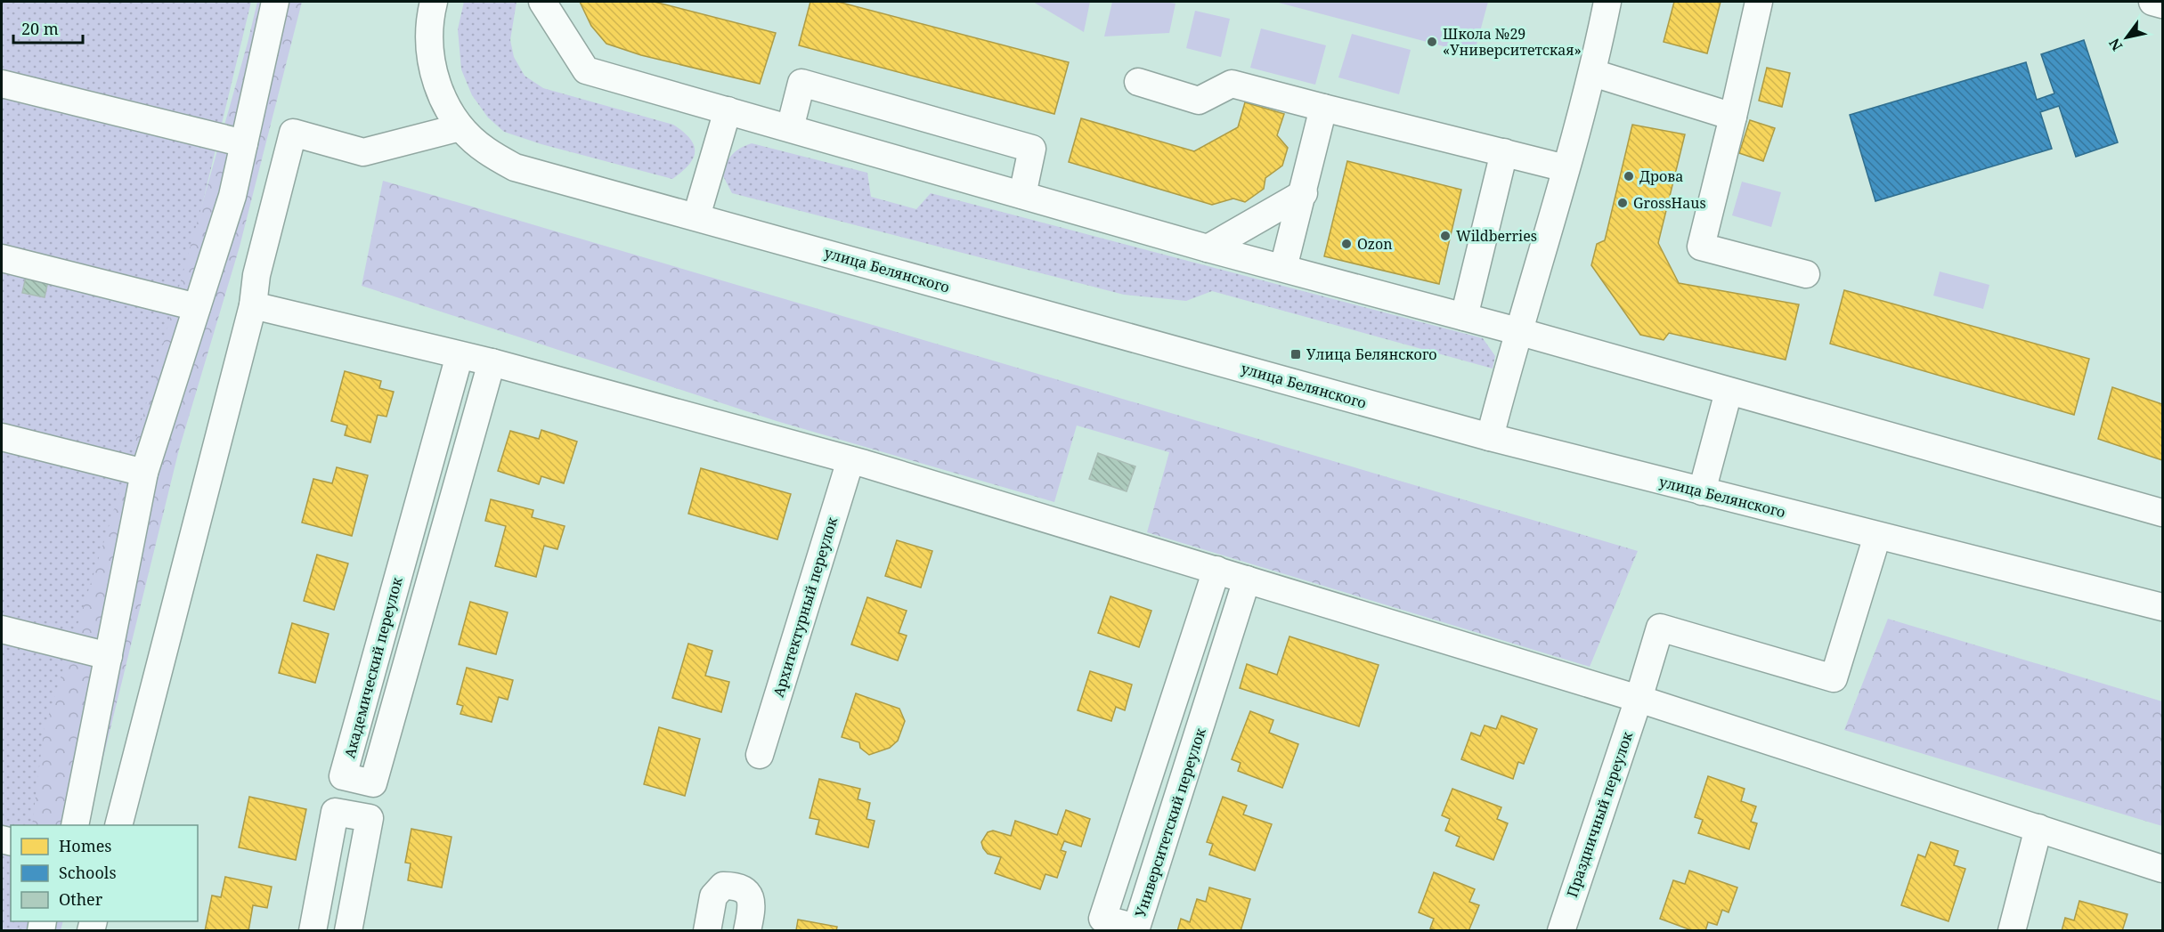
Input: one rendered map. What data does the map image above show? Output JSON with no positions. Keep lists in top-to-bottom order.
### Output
{
  "streets": {
    "street": [
      "улица Белянского",
      "Архитектурный переулок",
      "Академический переулок",
      "Праздничный переулок",
      "Университетский переулок"
    ]
  },
  "crossings": [
    ["улица Белянского", "Праздничный переулок"]
  ],
  "places": {
    "other": [
      "Школа №29 «Университетская»",
      "Дрова",
      "GrossHaus",
      "Wildberries",
      "Ozon"
    ],
    "transit": ["Улица Белянского"]
  },
  "legend": ["Homes", "Schools", "Other"],
  "scale_bar": "20 m",
  "north": "bottom left"
}
